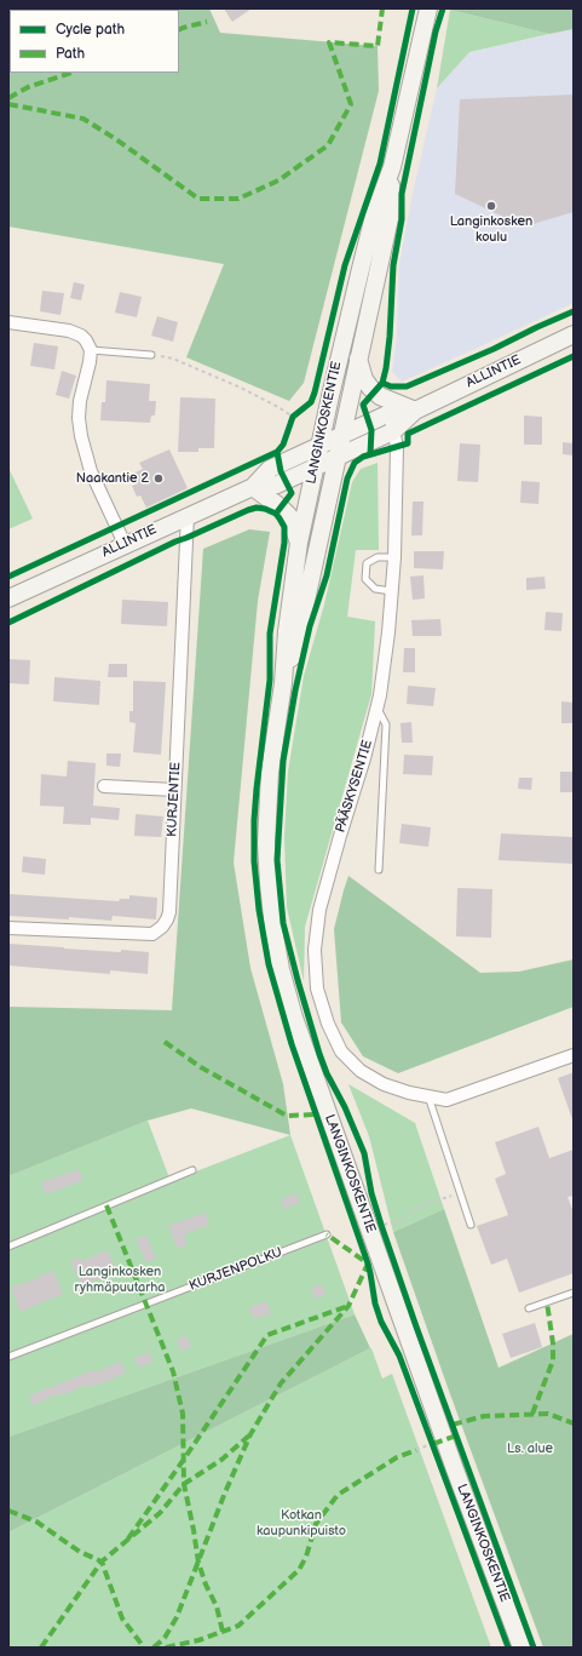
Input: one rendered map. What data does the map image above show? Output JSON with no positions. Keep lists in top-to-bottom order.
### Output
{
  "streets": {
    "street": [
      "ALLINTIE",
      "LANGINKOSKENTIE",
      "PÄÄSKYSENTIE",
      "KURJENTIE"
    ],
    "lane": ["KURJENPOLKU"]
  },
  "crossings": [
    ["ALLINTIE", "LANGINKOSKENTIE"],
    ["ALLINTIE", "PÄÄSKYSENTIE"],
    ["ALLINTIE", "KURJENTIE"]
  ],
  "parks": ["Langinkosken ryhmäpuutarha", "Ls. alue", "Kotkan kaupunkipuisto"],
  "places": ["Langinkosken koulu", "Naakantie 2"],
  "legend": ["Cycle path", "Path"]
}
